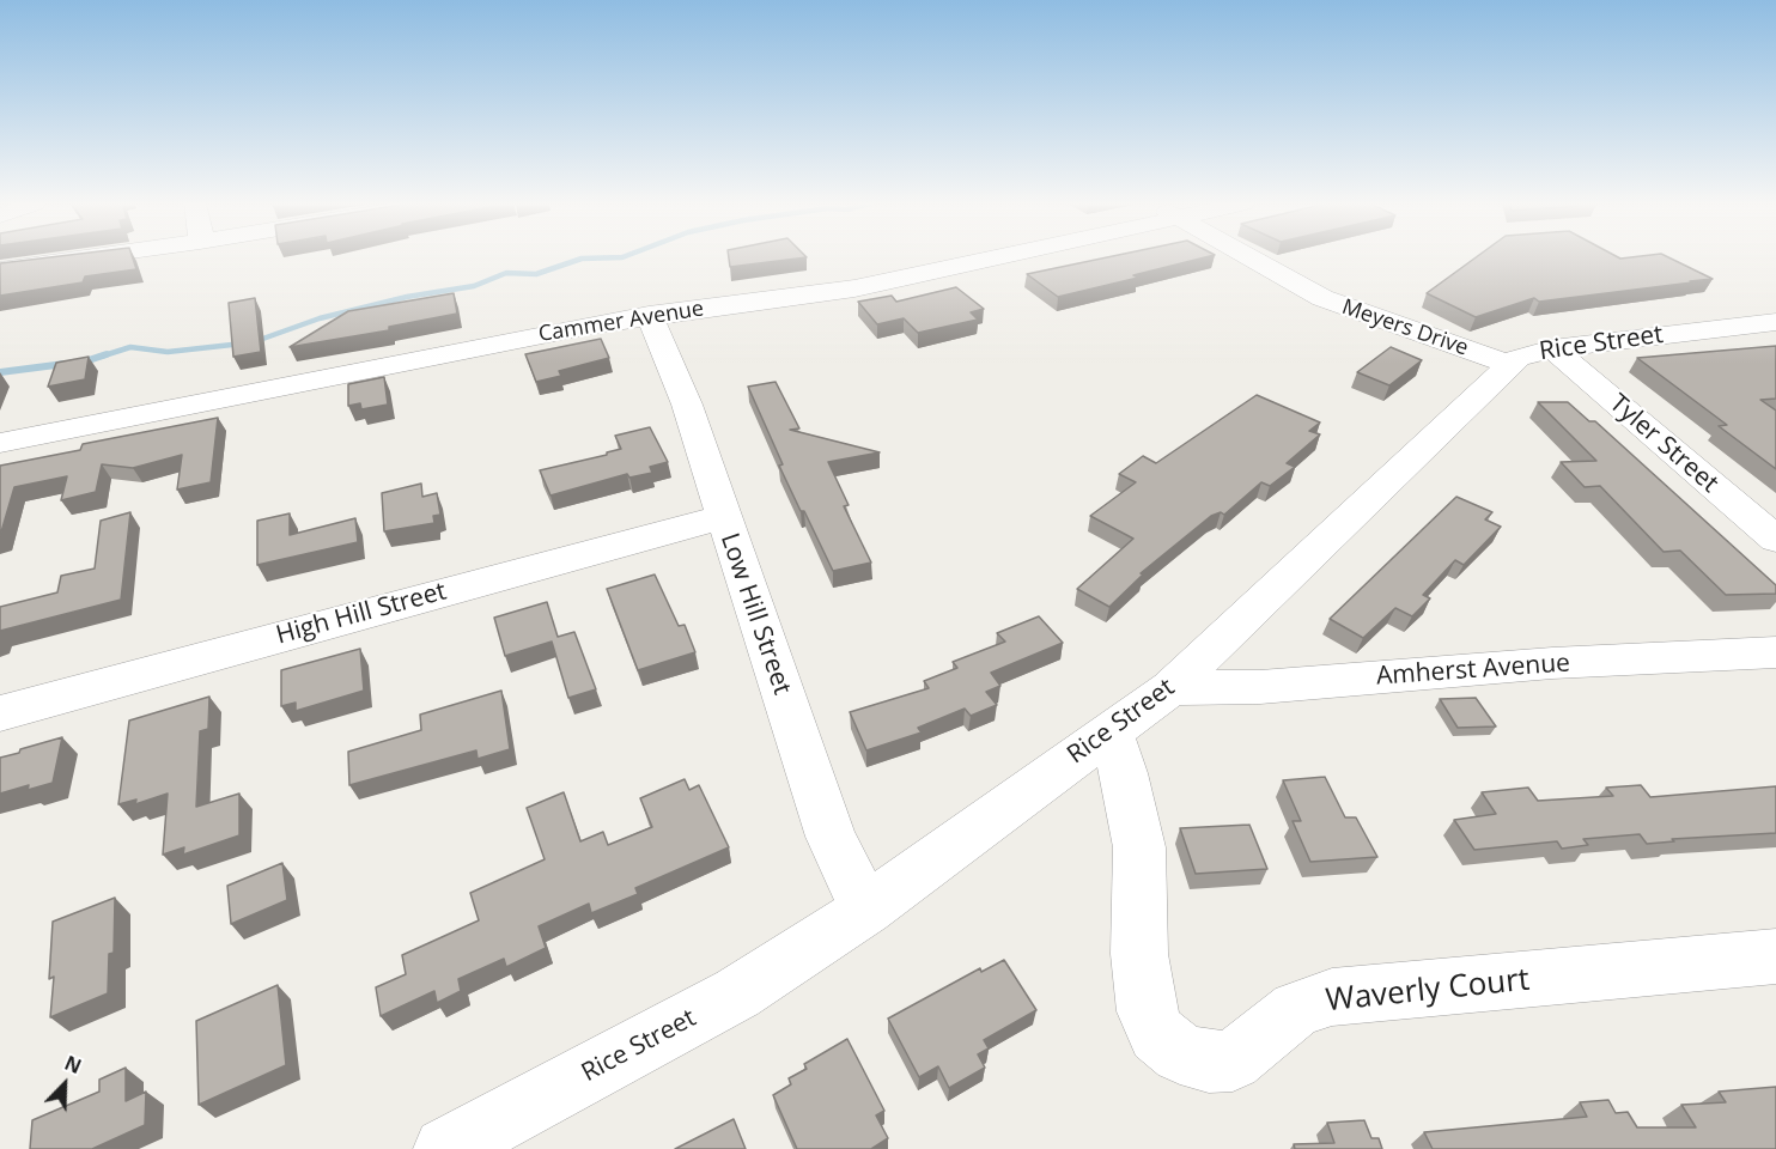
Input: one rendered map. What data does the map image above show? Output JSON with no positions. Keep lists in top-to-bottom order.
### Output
{
  "streets": {
    "street": [
      "Cammer Avenue",
      "Meyers Drive",
      "Rice Street",
      "Tyler Street",
      "High Hill Street",
      "Low Hill Street",
      "Amherst Avenue",
      "Waverly Court"
    ]
  },
  "crossings": [
    ["Cammer Avenue", "Low Hill Street"],
    ["Meyers Drive", "Rice Street"],
    ["Meyers Drive", "Tyler Street"],
    ["Rice Street", "Tyler Street"],
    ["Rice Street", "Low Hill Street"],
    ["Rice Street", "Amherst Avenue"],
    ["Rice Street", "Waverly Court"],
    ["High Hill Street", "Low Hill Street"]
  ],
  "north": "top right"
}
